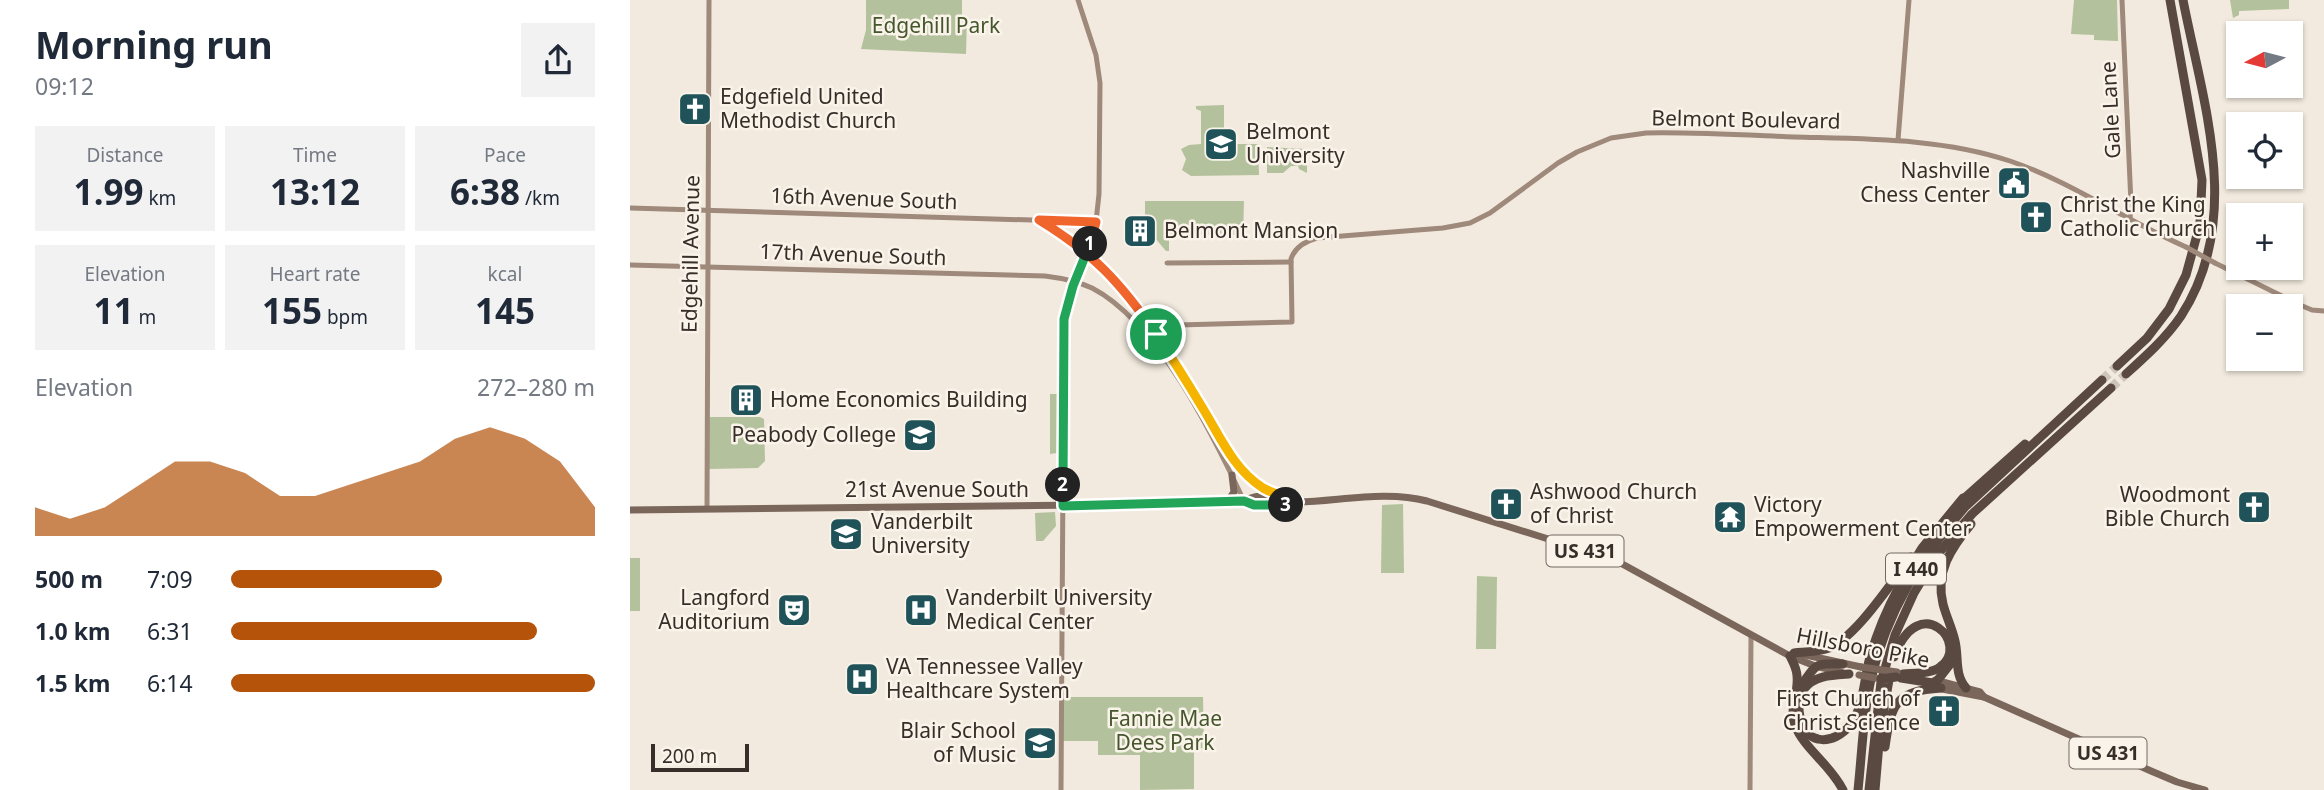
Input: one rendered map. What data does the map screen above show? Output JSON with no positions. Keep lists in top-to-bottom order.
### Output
{
  "streets": {
    "highway": ["I 440"],
    "main road": [
      "Gale Lane",
      "Belmont Boulevard",
      "16th Avenue South",
      "Edgehill Avenue",
      "17th Avenue South",
      "21st Avenue South",
      "US 431",
      "Hillsboro Pike"
    ]
  },
  "crossings": [
    ["Gale Lane", "Belmont Boulevard"],
    ["16th Avenue South", "Edgehill Avenue"],
    ["Edgehill Avenue", "17th Avenue South"],
    ["Edgehill Avenue", "21st Avenue South"],
    ["21st Avenue South", "Hillsboro Pike"]
  ],
  "parks": ["Edgehill Park", "Fannie Mae Dees Park"],
  "places": {
    "church": [
      "Edgefield United Methodist Church",
      "Christ the King Catholic Church",
      "Ashwood Church of Christ",
      "Woodmont Bible Church",
      "First Church of Christ Science"
    ],
    "school or university": [
      "Belmont University",
      "Peabody College",
      "Vanderbilt University",
      "Blair School of Music"
    ],
    "public building": ["Nashville Chess Center"],
    "building": ["Belmont Mansion", "Home Economics Building"],
    "temple": ["Victory Empowerment Center"],
    "theatre": ["Langford Auditorium"],
    "hospital": ["Vanderbilt University Medical Center", "VA Tennessee Valley Healthcare System"]
  },
  "scale_bar": "200 m",
  "north": "left",
  "page": {
    "heading": ["Morning run", "09:12"],
    "map_buttons": ["+", "−"],
    "stats": [
      ["Distance", "1.99 km"],
      ["Time", "13:12"],
      ["Pace", "6:38 /km"],
      ["Elevation", "11 m"],
      ["Heart rate", "155 bpm"],
      ["kcal", "145"]
    ],
    "pins": ["1", "2", "3"],
    "chart": ["Elevation", "272–280 m"],
    "list": [
      {
        "name": "500 m",
        "note": "7:09"
      },
      {
        "name": "1.0 km",
        "note": "6:31"
      },
      {
        "name": "1.5 km",
        "note": "6:14"
      }
    ],
    "scale": "200 m"
  }
}
